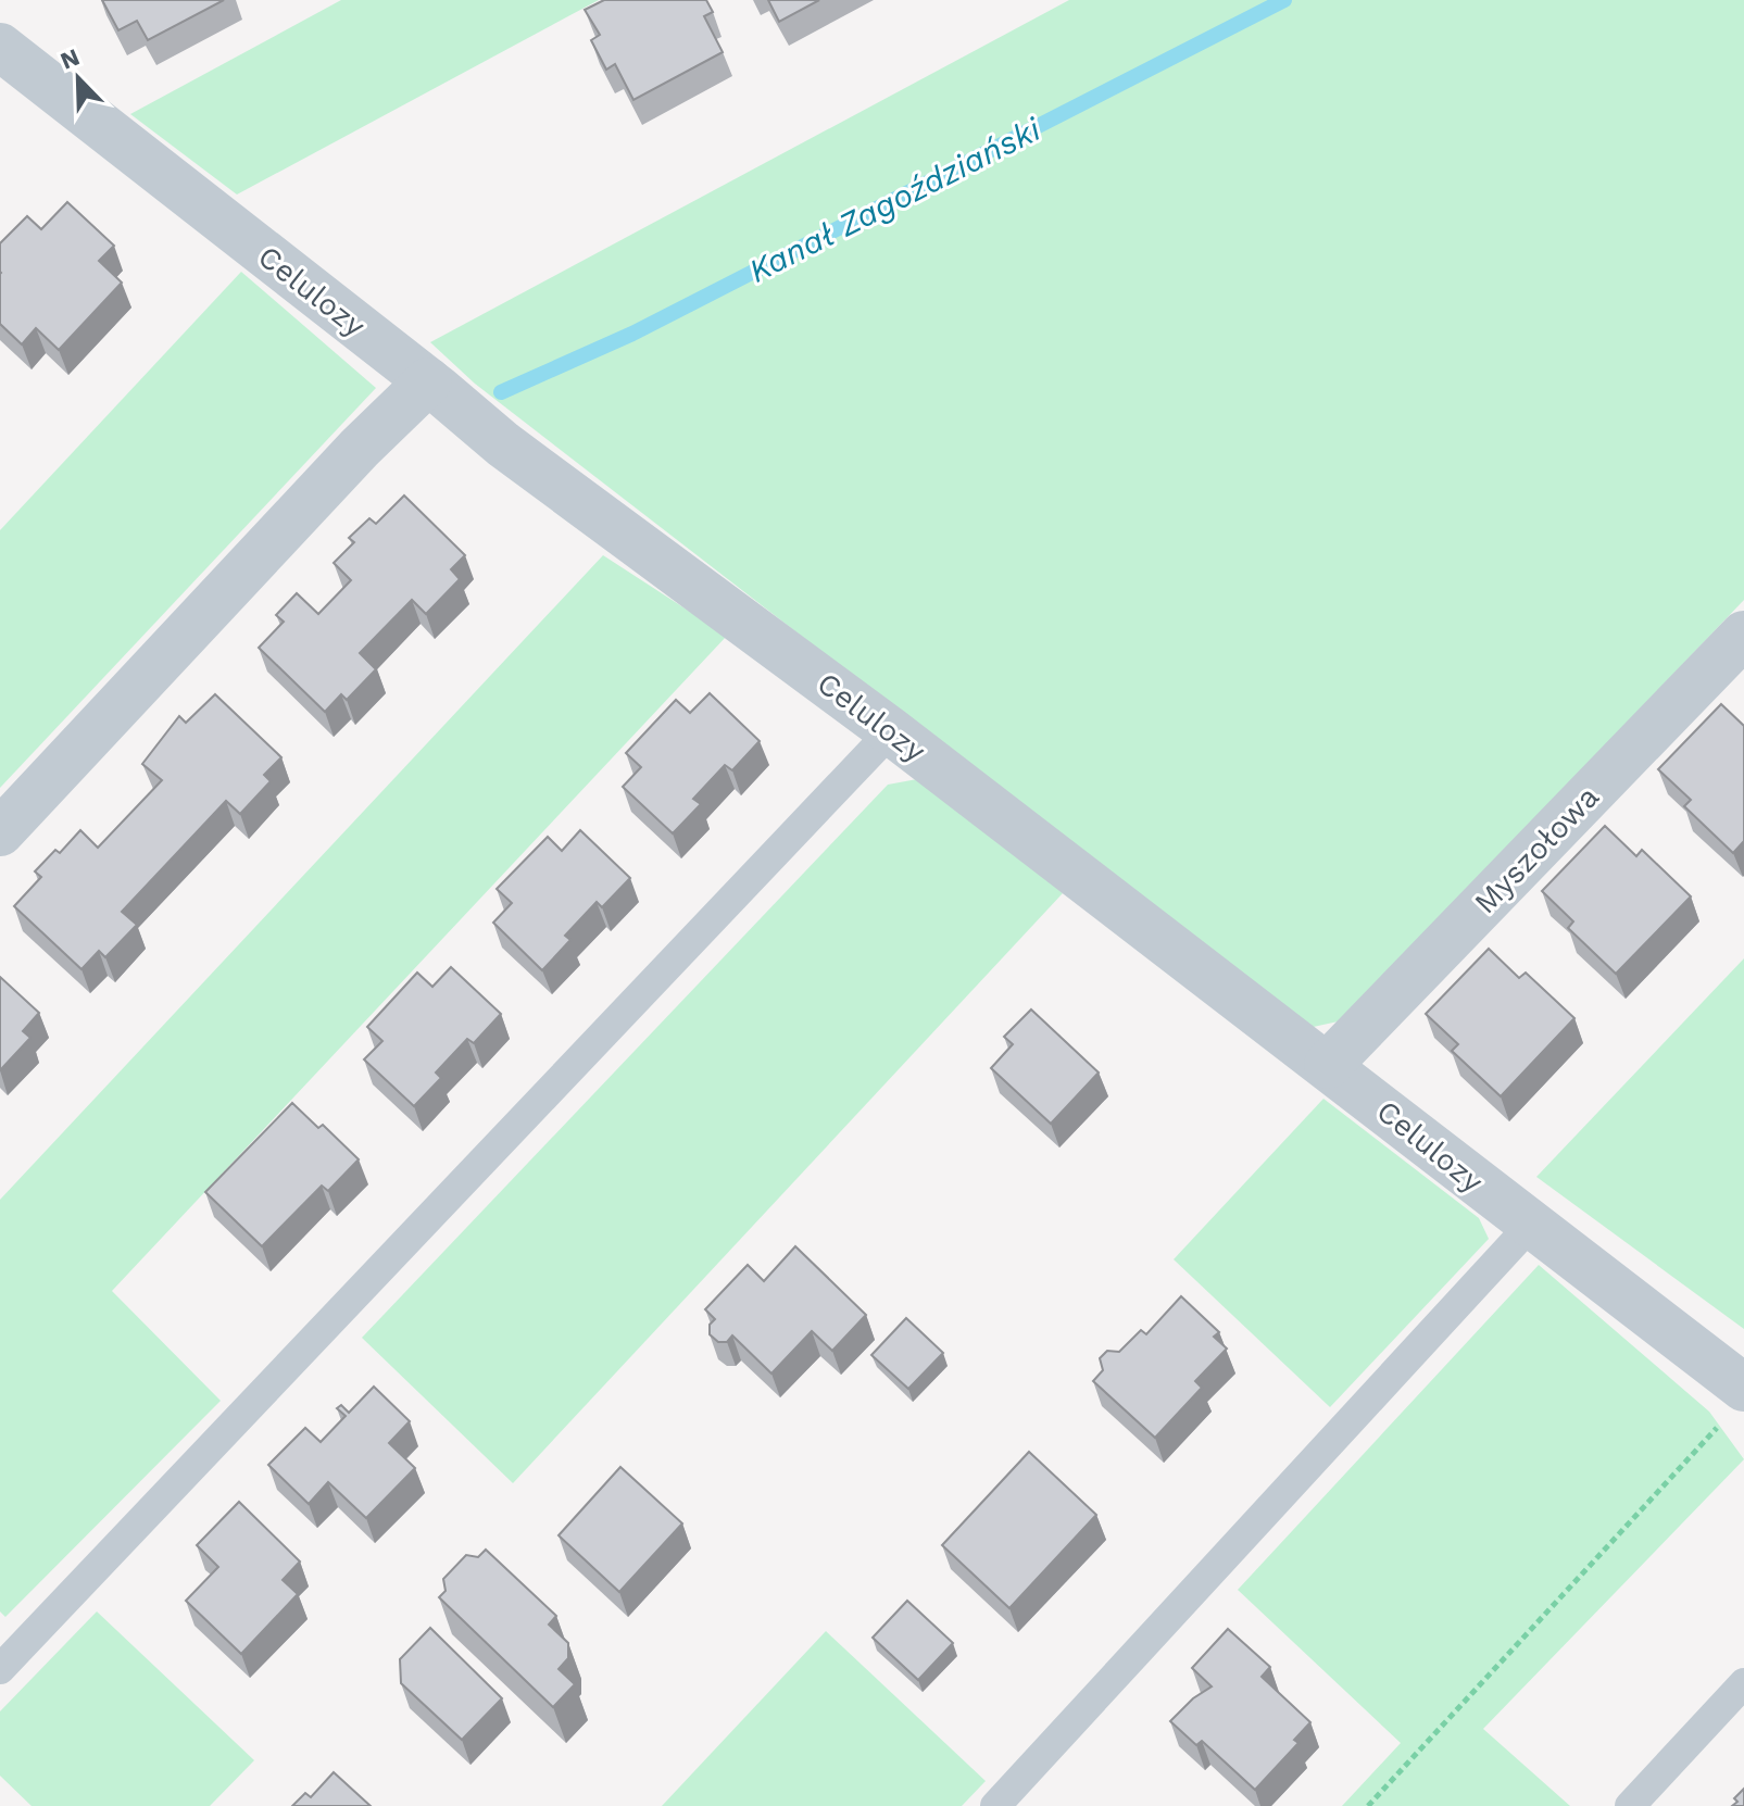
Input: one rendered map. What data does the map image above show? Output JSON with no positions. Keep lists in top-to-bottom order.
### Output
{
  "streets": {
    "street": ["Celulozy", "Myszołowa"]
  },
  "crossings": [
    ["Celulozy", "Myszołowa"]
  ],
  "water": ["Kanał Zagoździański"],
  "north": "top left"
}
